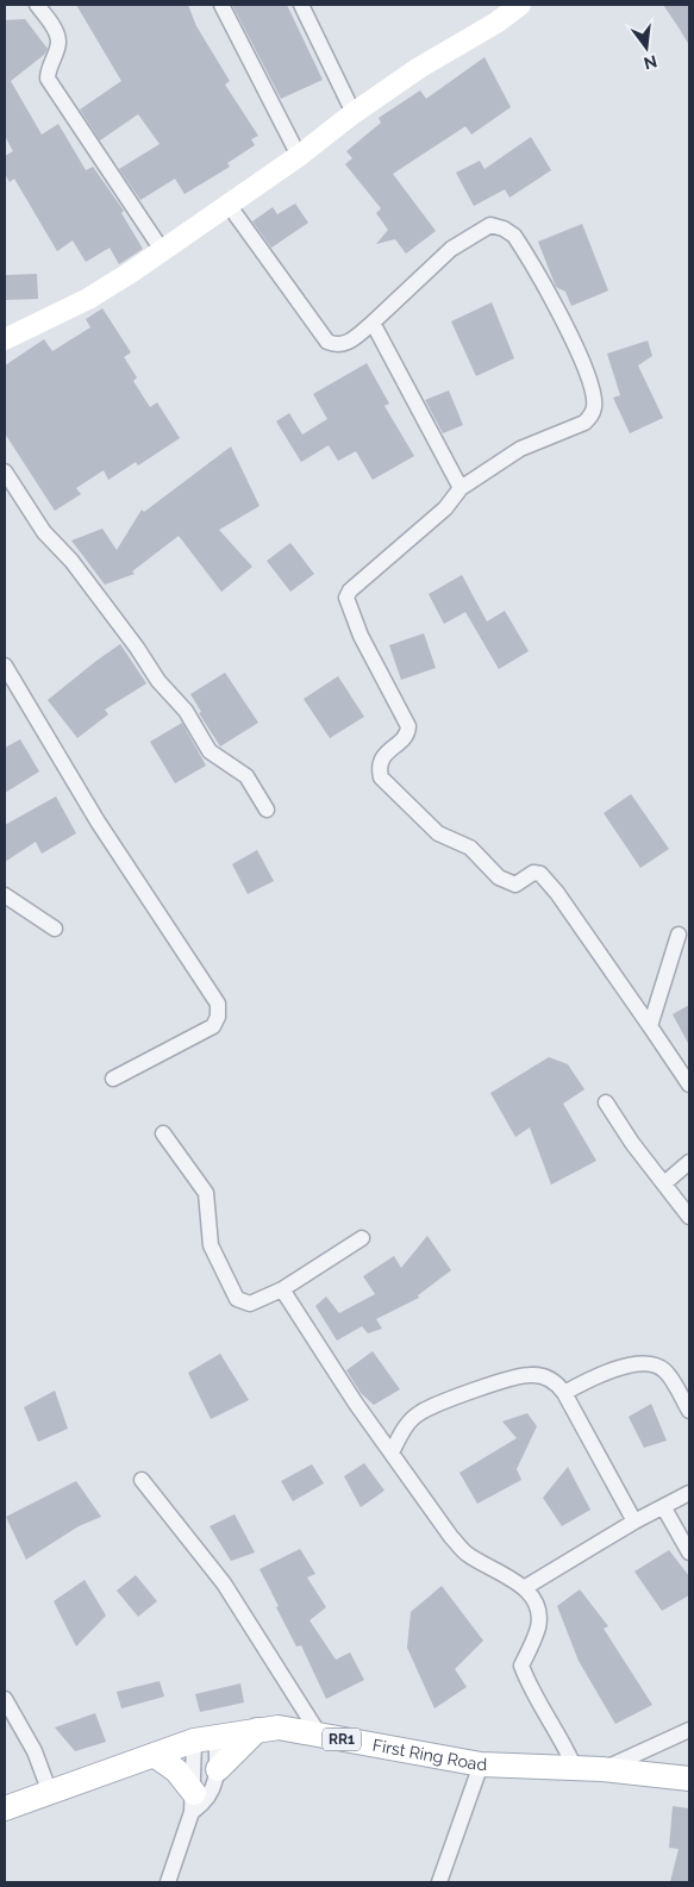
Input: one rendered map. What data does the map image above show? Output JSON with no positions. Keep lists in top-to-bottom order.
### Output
{
  "streets": {
    "main road": ["RR1", "First Ring Road"]
  },
  "north": "bottom"
}
